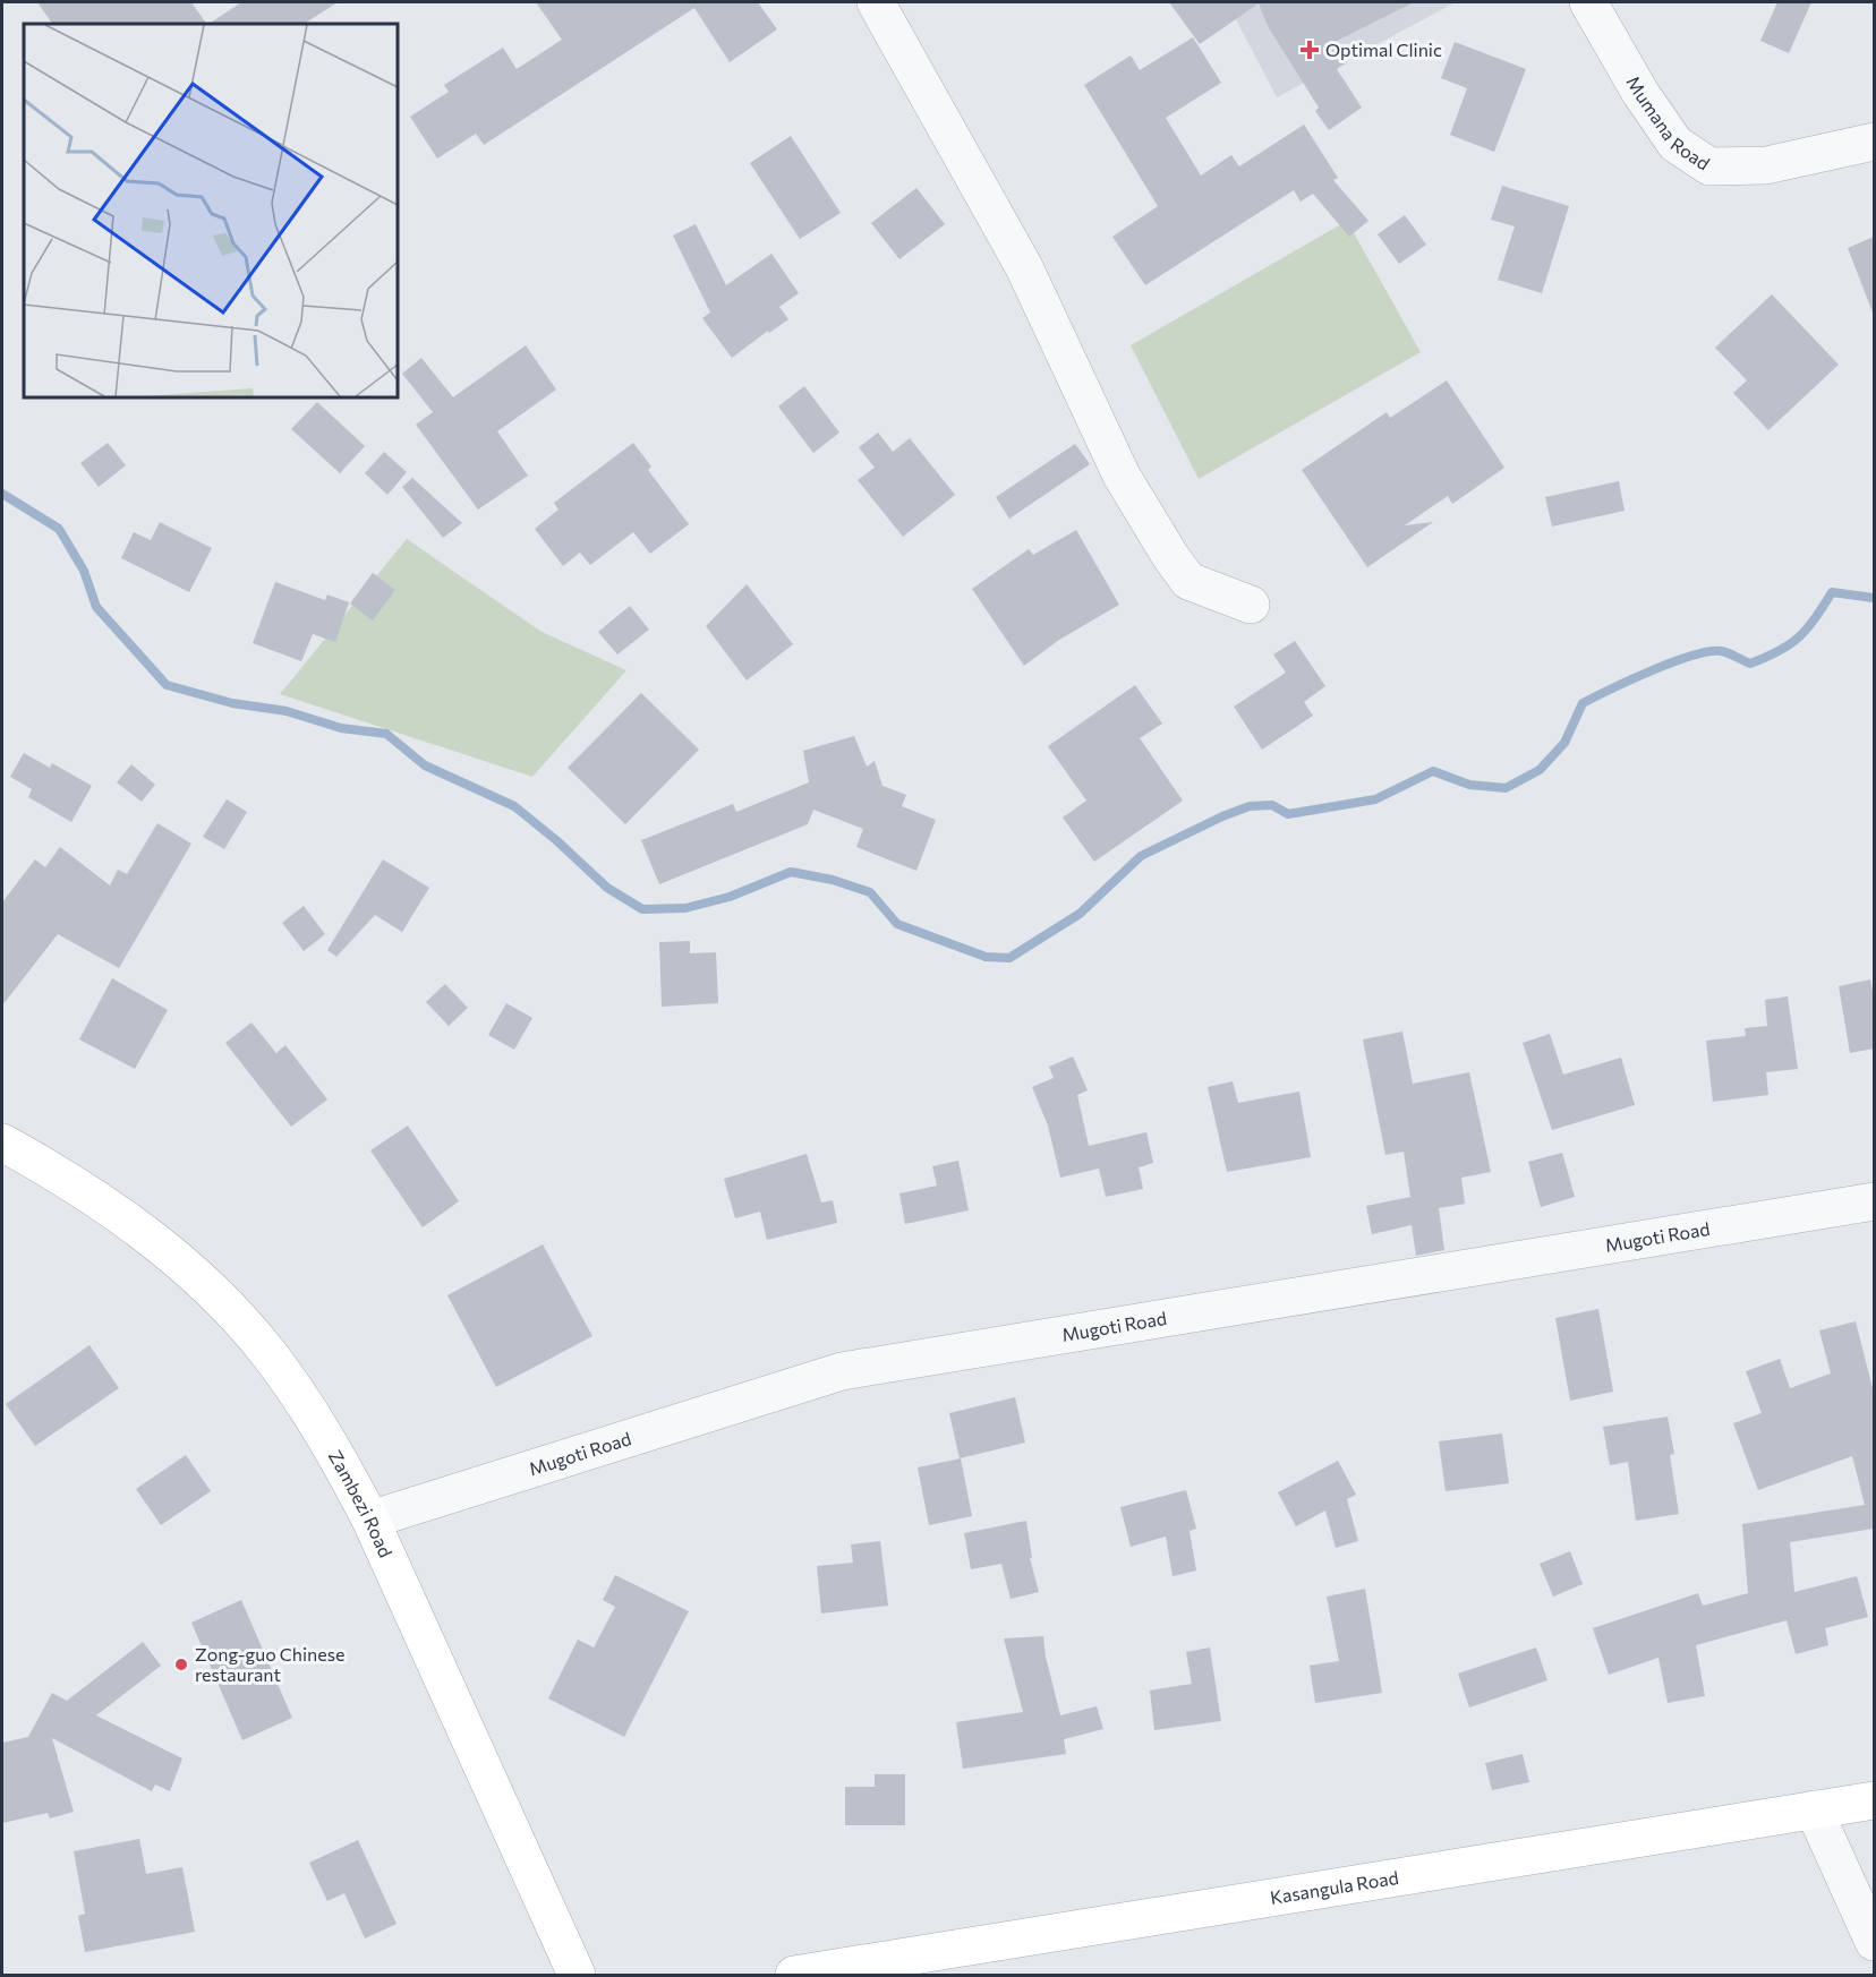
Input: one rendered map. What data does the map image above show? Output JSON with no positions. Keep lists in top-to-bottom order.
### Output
{
  "streets": {
    "main road": ["Zambezi Road", "Kasangula Road"],
    "street": ["Mumana Road", "Mugoti Road"]
  },
  "crossings": [
    ["Mugoti Road", "Zambezi Road"]
  ],
  "places": {
    "health": ["Optimal Clinic"],
    "other": ["Zong-guo Chinese restaurant"]
  }
}
